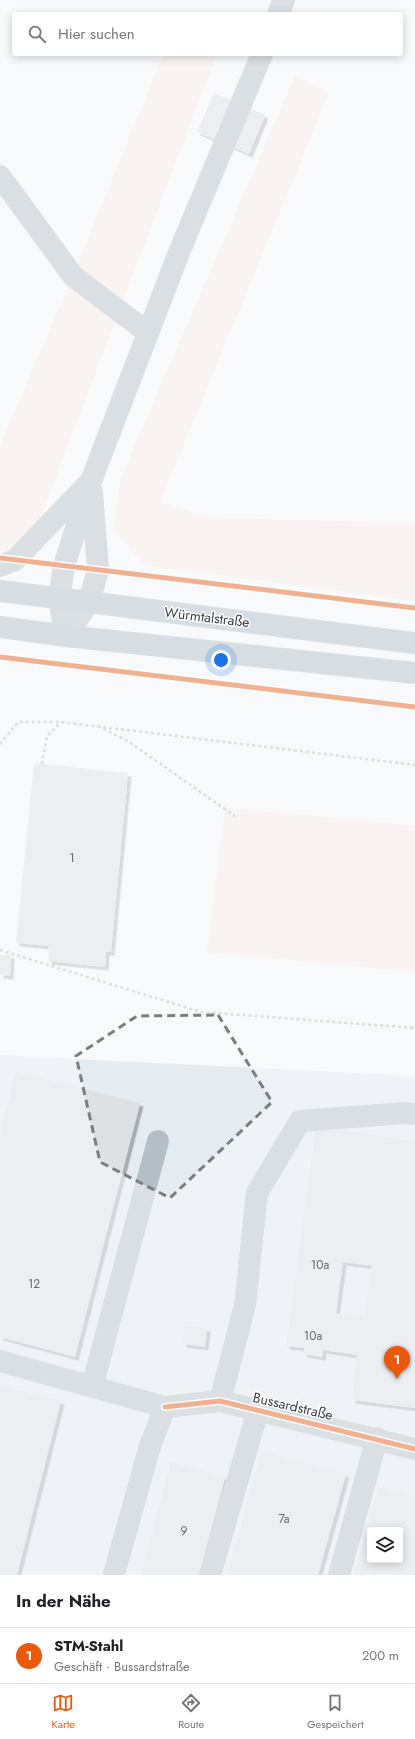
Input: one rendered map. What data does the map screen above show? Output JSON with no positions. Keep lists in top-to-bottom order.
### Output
{
  "streets": {
    "main road": ["Würmtalstraße"],
    "street": ["Bussardstraße"]
  },
  "house_numbers": [
    "1",
    "10a",
    "12",
    "10a",
    "7a",
    "9"
  ],
  "page": {
    "search": "Hier suchen",
    "pins": "1",
    "heading": "In der Nähe",
    "list": [
      {
        "mark": "1",
        "name": "STM-Stahl",
        "note": "Geschäft · Bussardstraße",
        "value": "200 m"
      }
    ],
    "nav": ["Karte", "Route", "Gespeichert"]
  }
}
